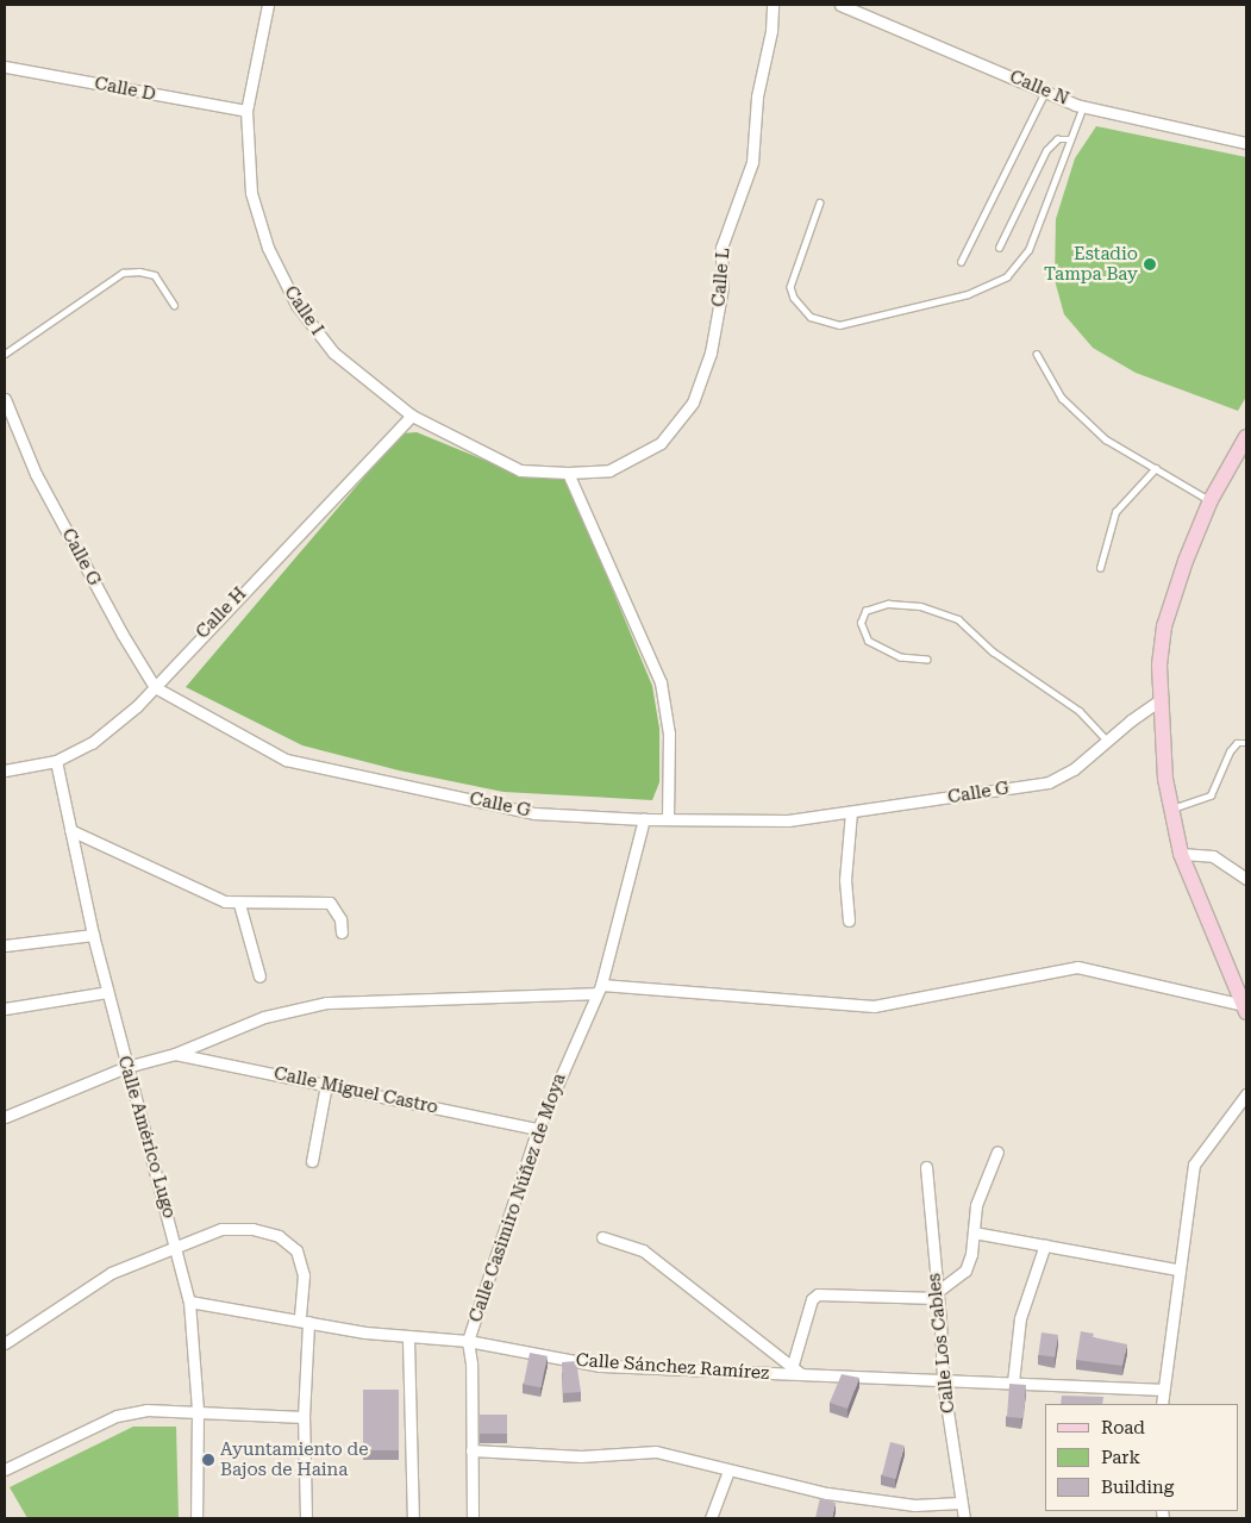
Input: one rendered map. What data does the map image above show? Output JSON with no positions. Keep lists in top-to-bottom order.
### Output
{
  "streets": {
    "street": [
      "Calle N",
      "Calle D",
      "Calle L",
      "Calle I",
      "Calle G",
      "Calle H",
      "Calle Miguel Castro",
      "Calle Américo Lugo",
      "Calle Casimiro Núñez de Moya",
      "Calle Los Cables",
      "Calle Sánchez Ramírez"
    ]
  },
  "crossings": [
    ["Calle D", "Calle I"],
    ["Calle L", "Calle I"],
    ["Calle I", "Calle H"],
    ["Calle G", "Calle H"],
    ["Calle G", "Calle Casimiro Núñez de Moya"],
    ["Calle H", "Calle Américo Lugo"],
    ["Calle Miguel Castro", "Calle Casimiro Núñez de Moya"],
    ["Calle Américo Lugo", "Calle Sánchez Ramírez"],
    ["Calle Casimiro Núñez de Moya", "Calle Sánchez Ramírez"],
    ["Calle Los Cables", "Calle Sánchez Ramírez"]
  ],
  "places": ["Estadio Tampa Bay", "Ayuntamiento de Bajos de Haina"],
  "legend": ["Road", "Park", "Building"]
}
